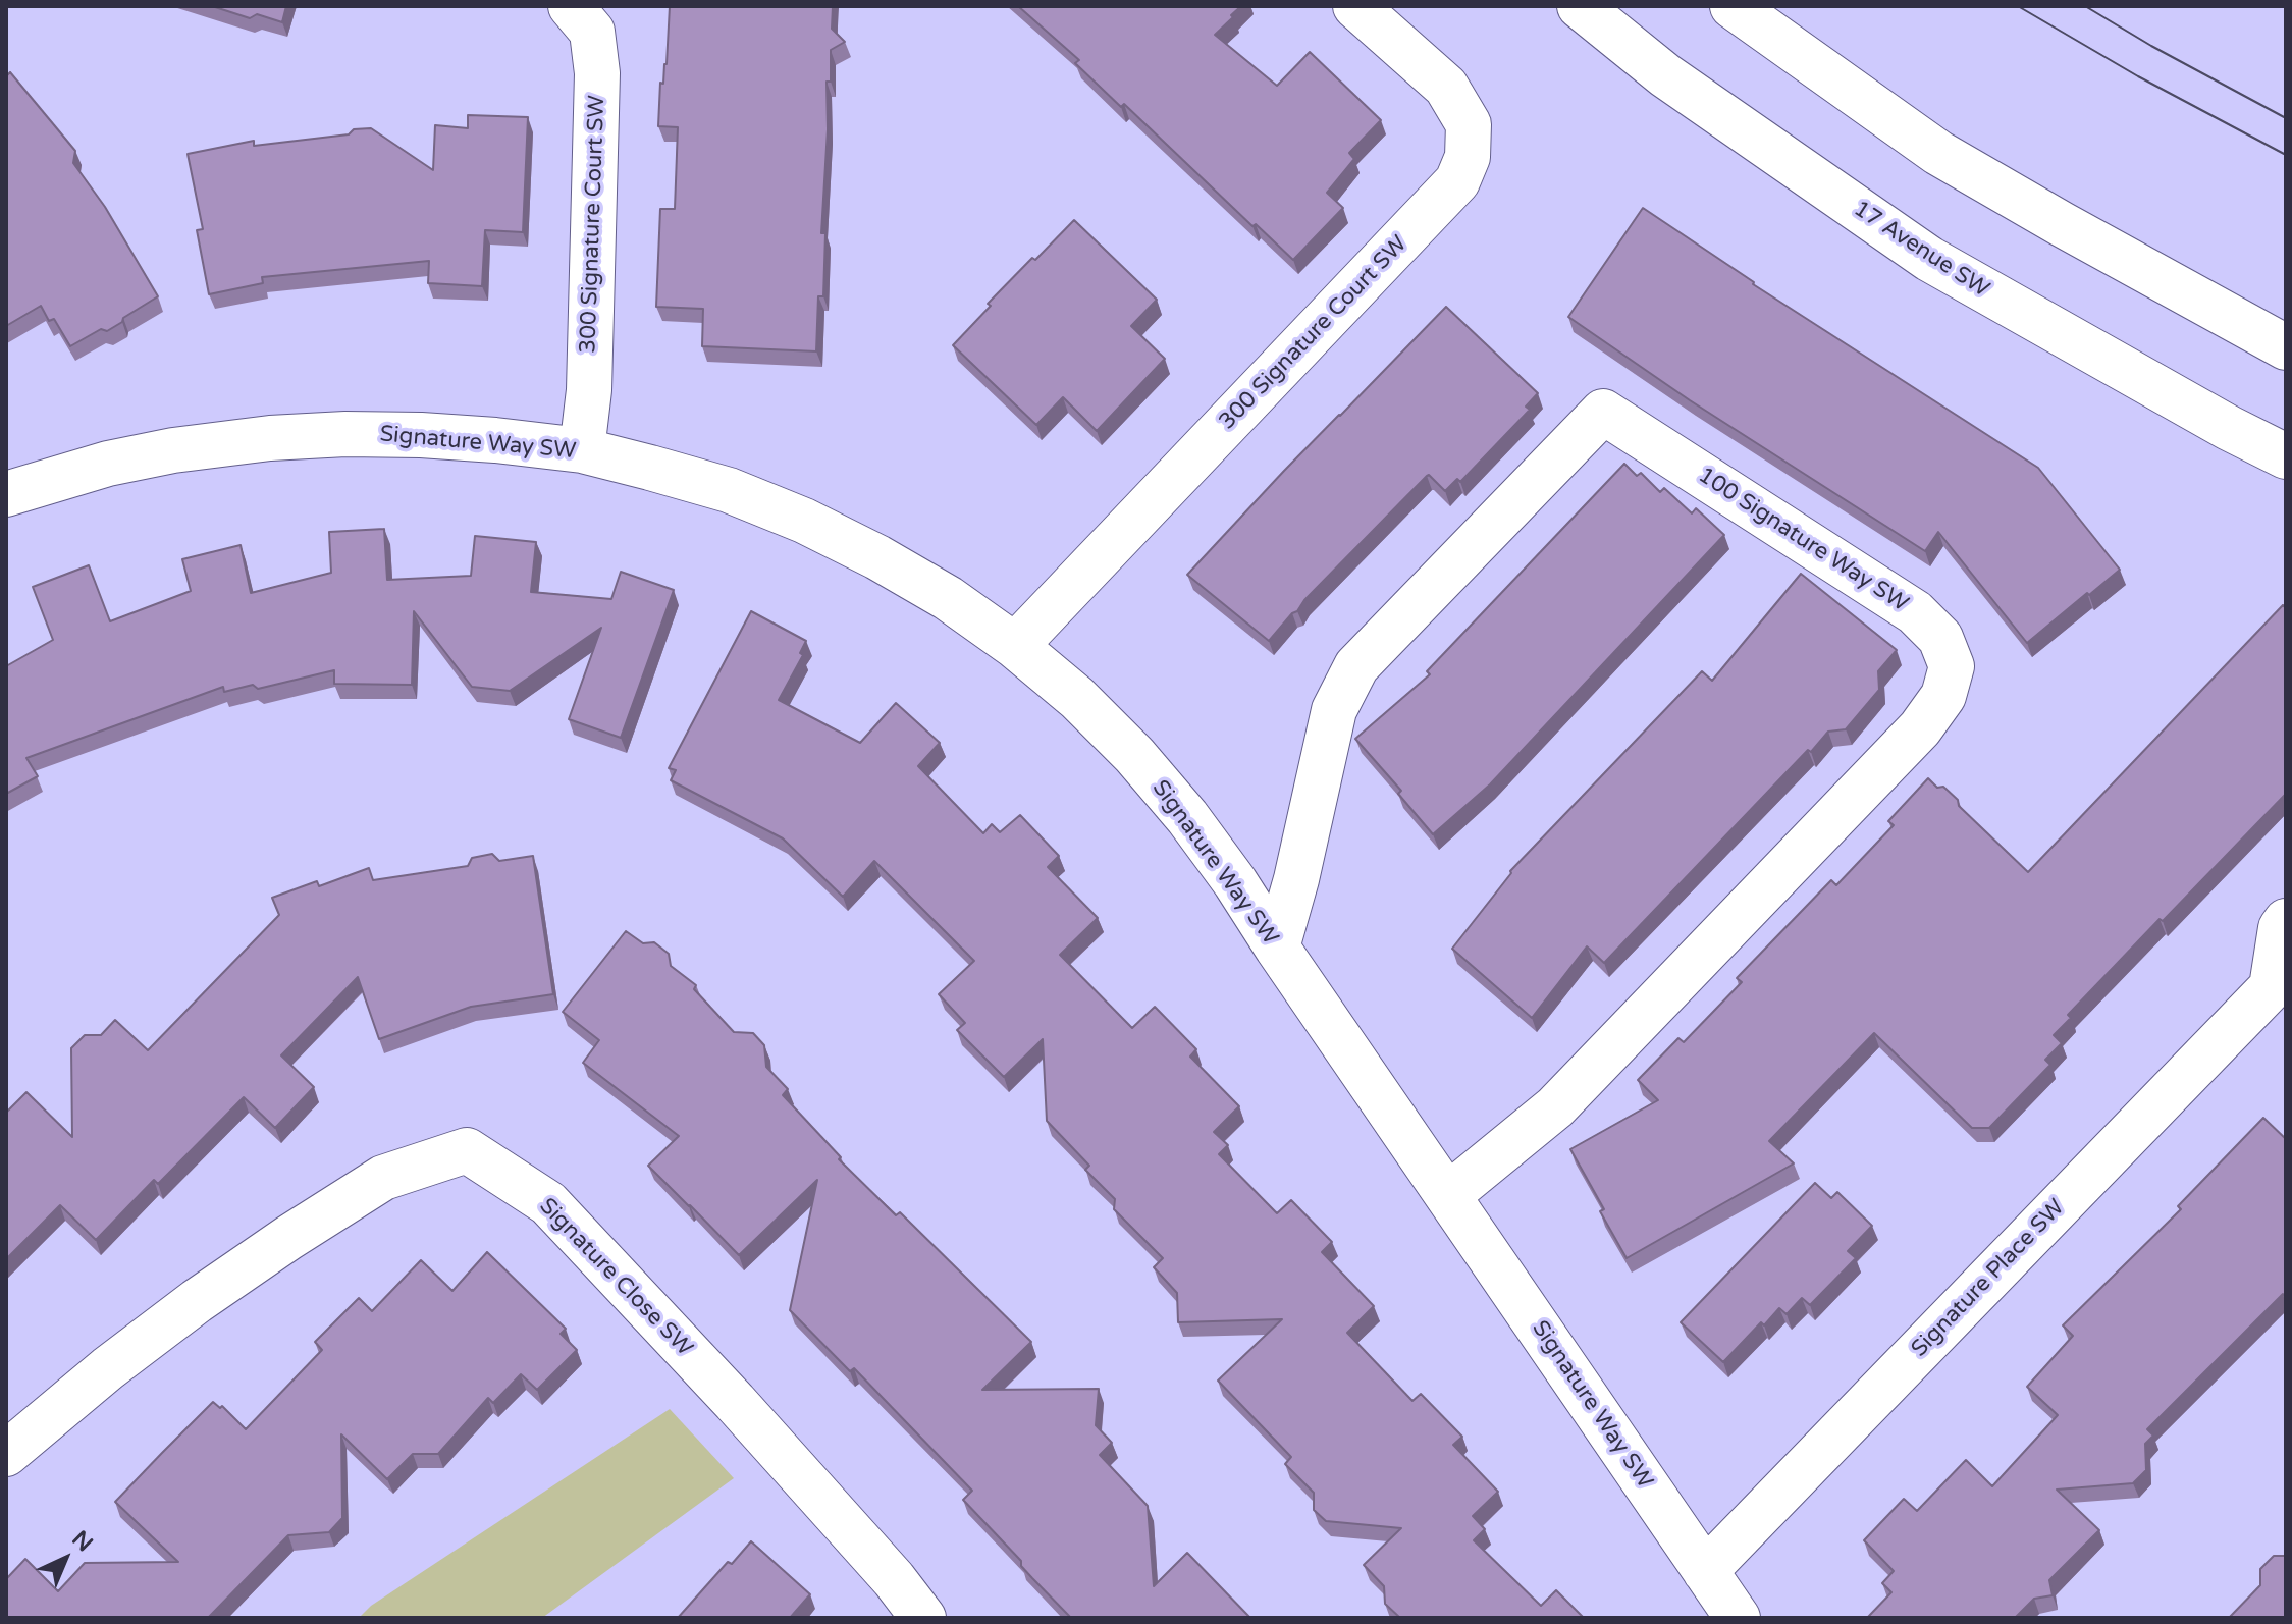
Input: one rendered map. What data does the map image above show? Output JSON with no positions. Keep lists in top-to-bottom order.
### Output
{
  "streets": {
    "street": [
      "300 Signature Court SW",
      "17 Avenue SW",
      "Signature Way SW",
      "100 Signature Way SW",
      "Signature Close SW",
      "Signature Place SW"
    ]
  },
  "crossings": [
    ["300 Signature Court SW", "Signature Way SW"],
    ["Signature Way SW", "100 Signature Way SW"],
    ["Signature Way SW", "Signature Place SW"]
  ],
  "north": "top right"
}
